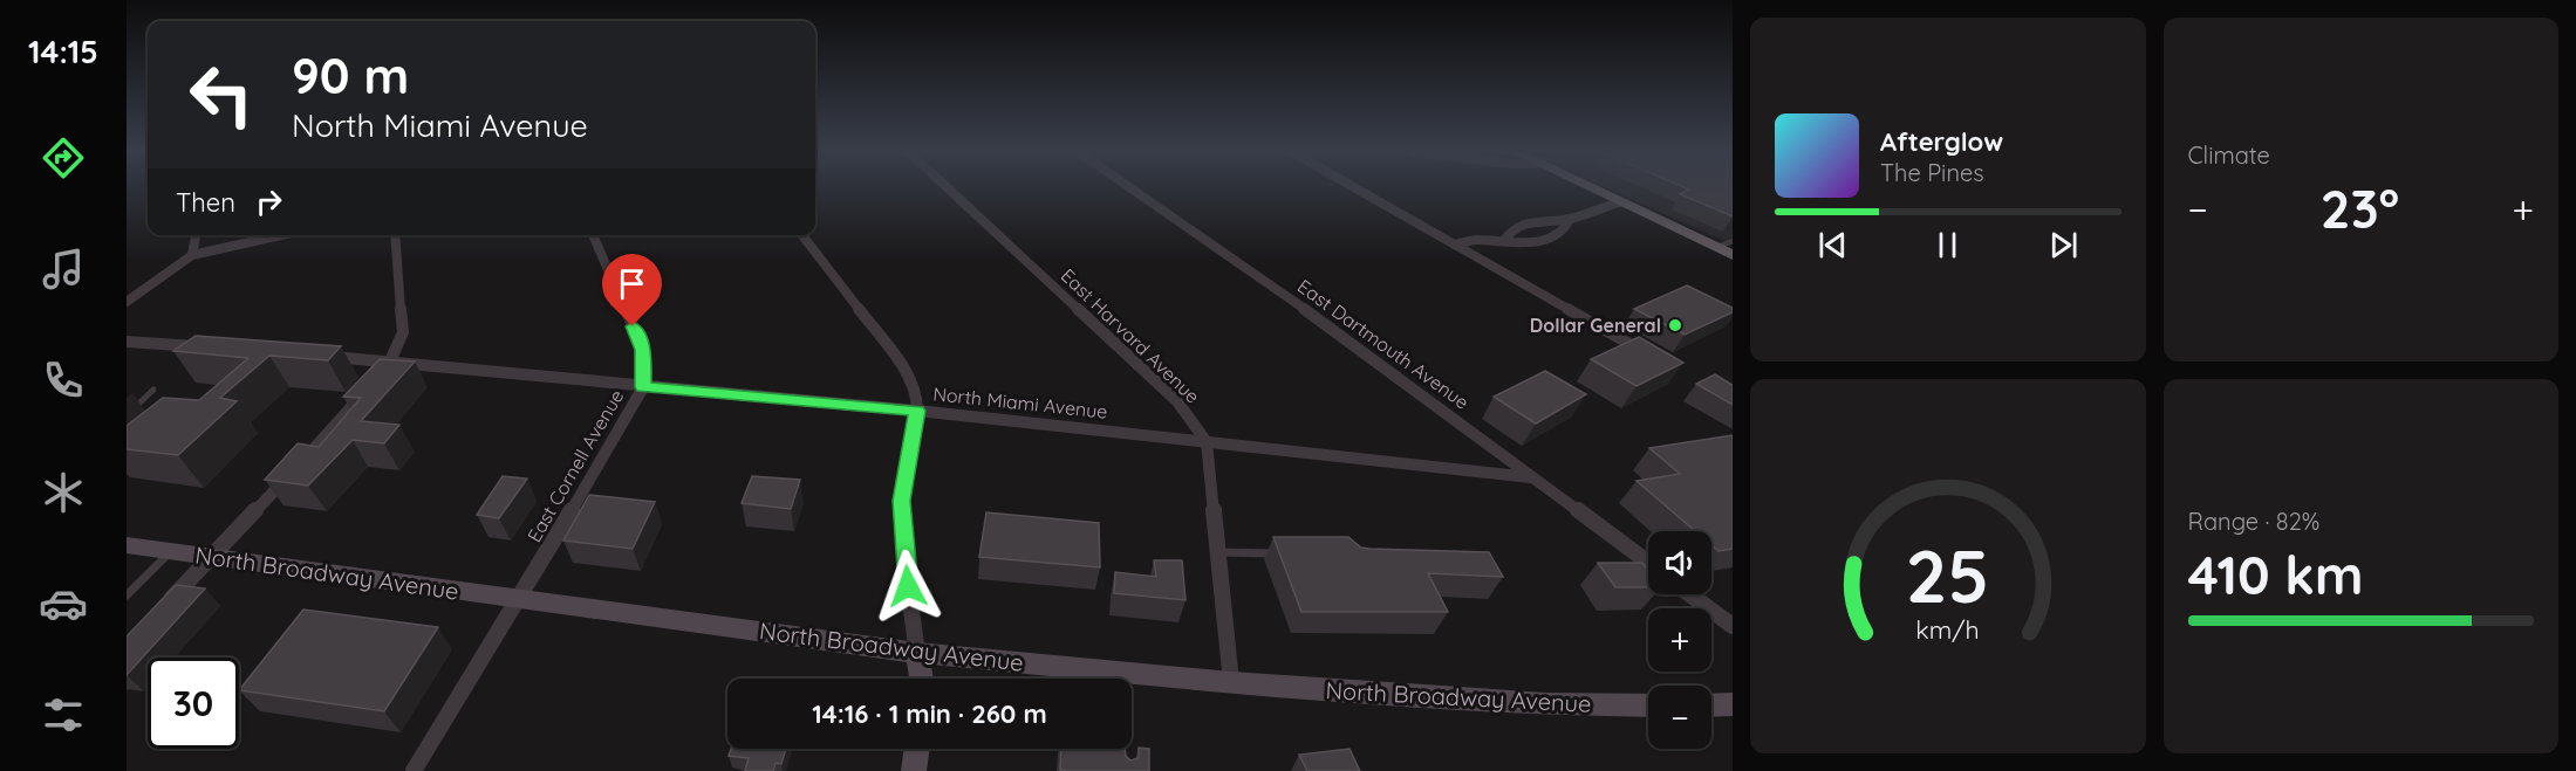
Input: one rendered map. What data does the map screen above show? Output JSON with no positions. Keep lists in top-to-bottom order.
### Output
{
  "streets": {
    "main road": ["North Broadway Avenue"],
    "street": [
      "East Harvard Avenue",
      "East Dartmouth Avenue",
      "North Miami Avenue",
      "East Cornell Avenue"
    ]
  },
  "crossings": [
    ["East Harvard Avenue", "North Miami Avenue"],
    ["East Dartmouth Avenue", "North Miami Avenue"],
    ["North Miami Avenue", "East Cornell Avenue"],
    ["East Cornell Avenue", "North Broadway Avenue"]
  ],
  "places": ["Dollar General"],
  "page": {
    "tabs": "14:15",
    "tile": [
      "Climate",
      ["Range · 82%", "410 km"]
    ],
    "turn": ["90 m", "North Miami Avenue"],
    "song": ["Afterglow", "The Pines"],
    "then": "Then",
    "heat": ["−", "23°", "+"],
    "map_buttons": ["+", "−"],
    "limit": "30",
    "trip": "14:16 · 1 min · 260 m",
    "gauge": ["25", "km/h"]
  }
}
